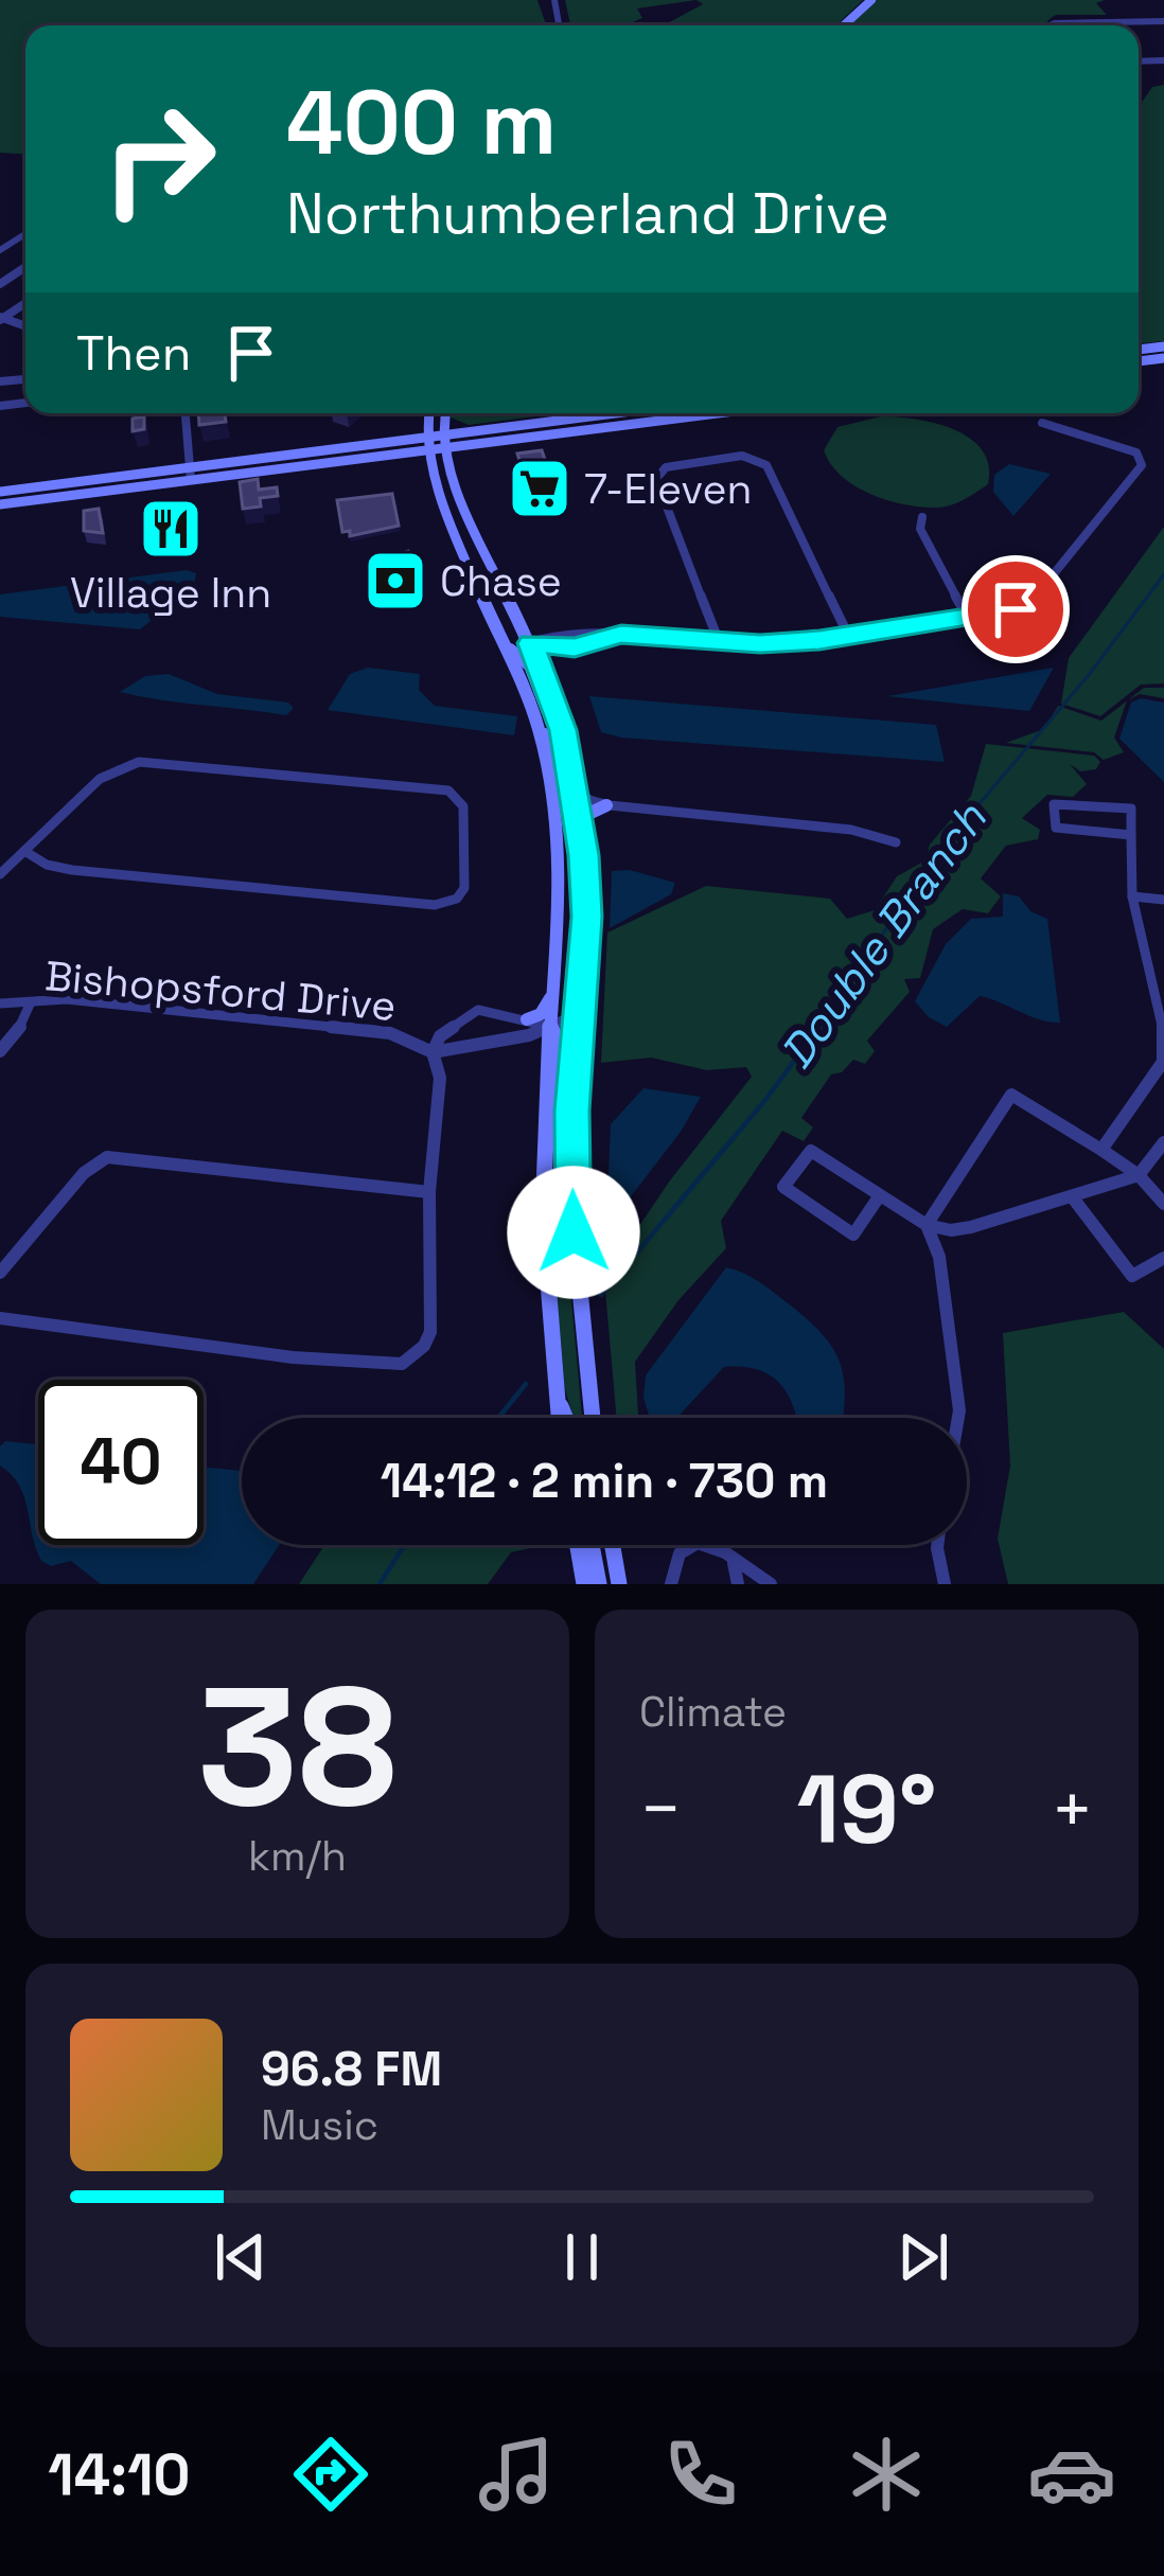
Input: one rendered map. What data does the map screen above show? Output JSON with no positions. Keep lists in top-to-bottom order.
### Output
{
  "streets": {
    "street": ["Bishopsford Drive"]
  },
  "water": ["Double Branch"],
  "places": {
    "supermarket": ["7-Eleven"],
    "restaurant": ["Village Inn"],
    "bank": ["Chase"]
  },
  "page": {
    "turn": ["400 m", "Northumberland Drive"],
    "then": "Then",
    "limit": "40",
    "trip": "14:12 · 2 min · 730 m",
    "tile": [
      ["38", "km/h"],
      "Climate"
    ],
    "heat": ["−", "19°", "+"],
    "song": ["96.8 FM", "Music"],
    "tabs": "14:10"
  }
}
